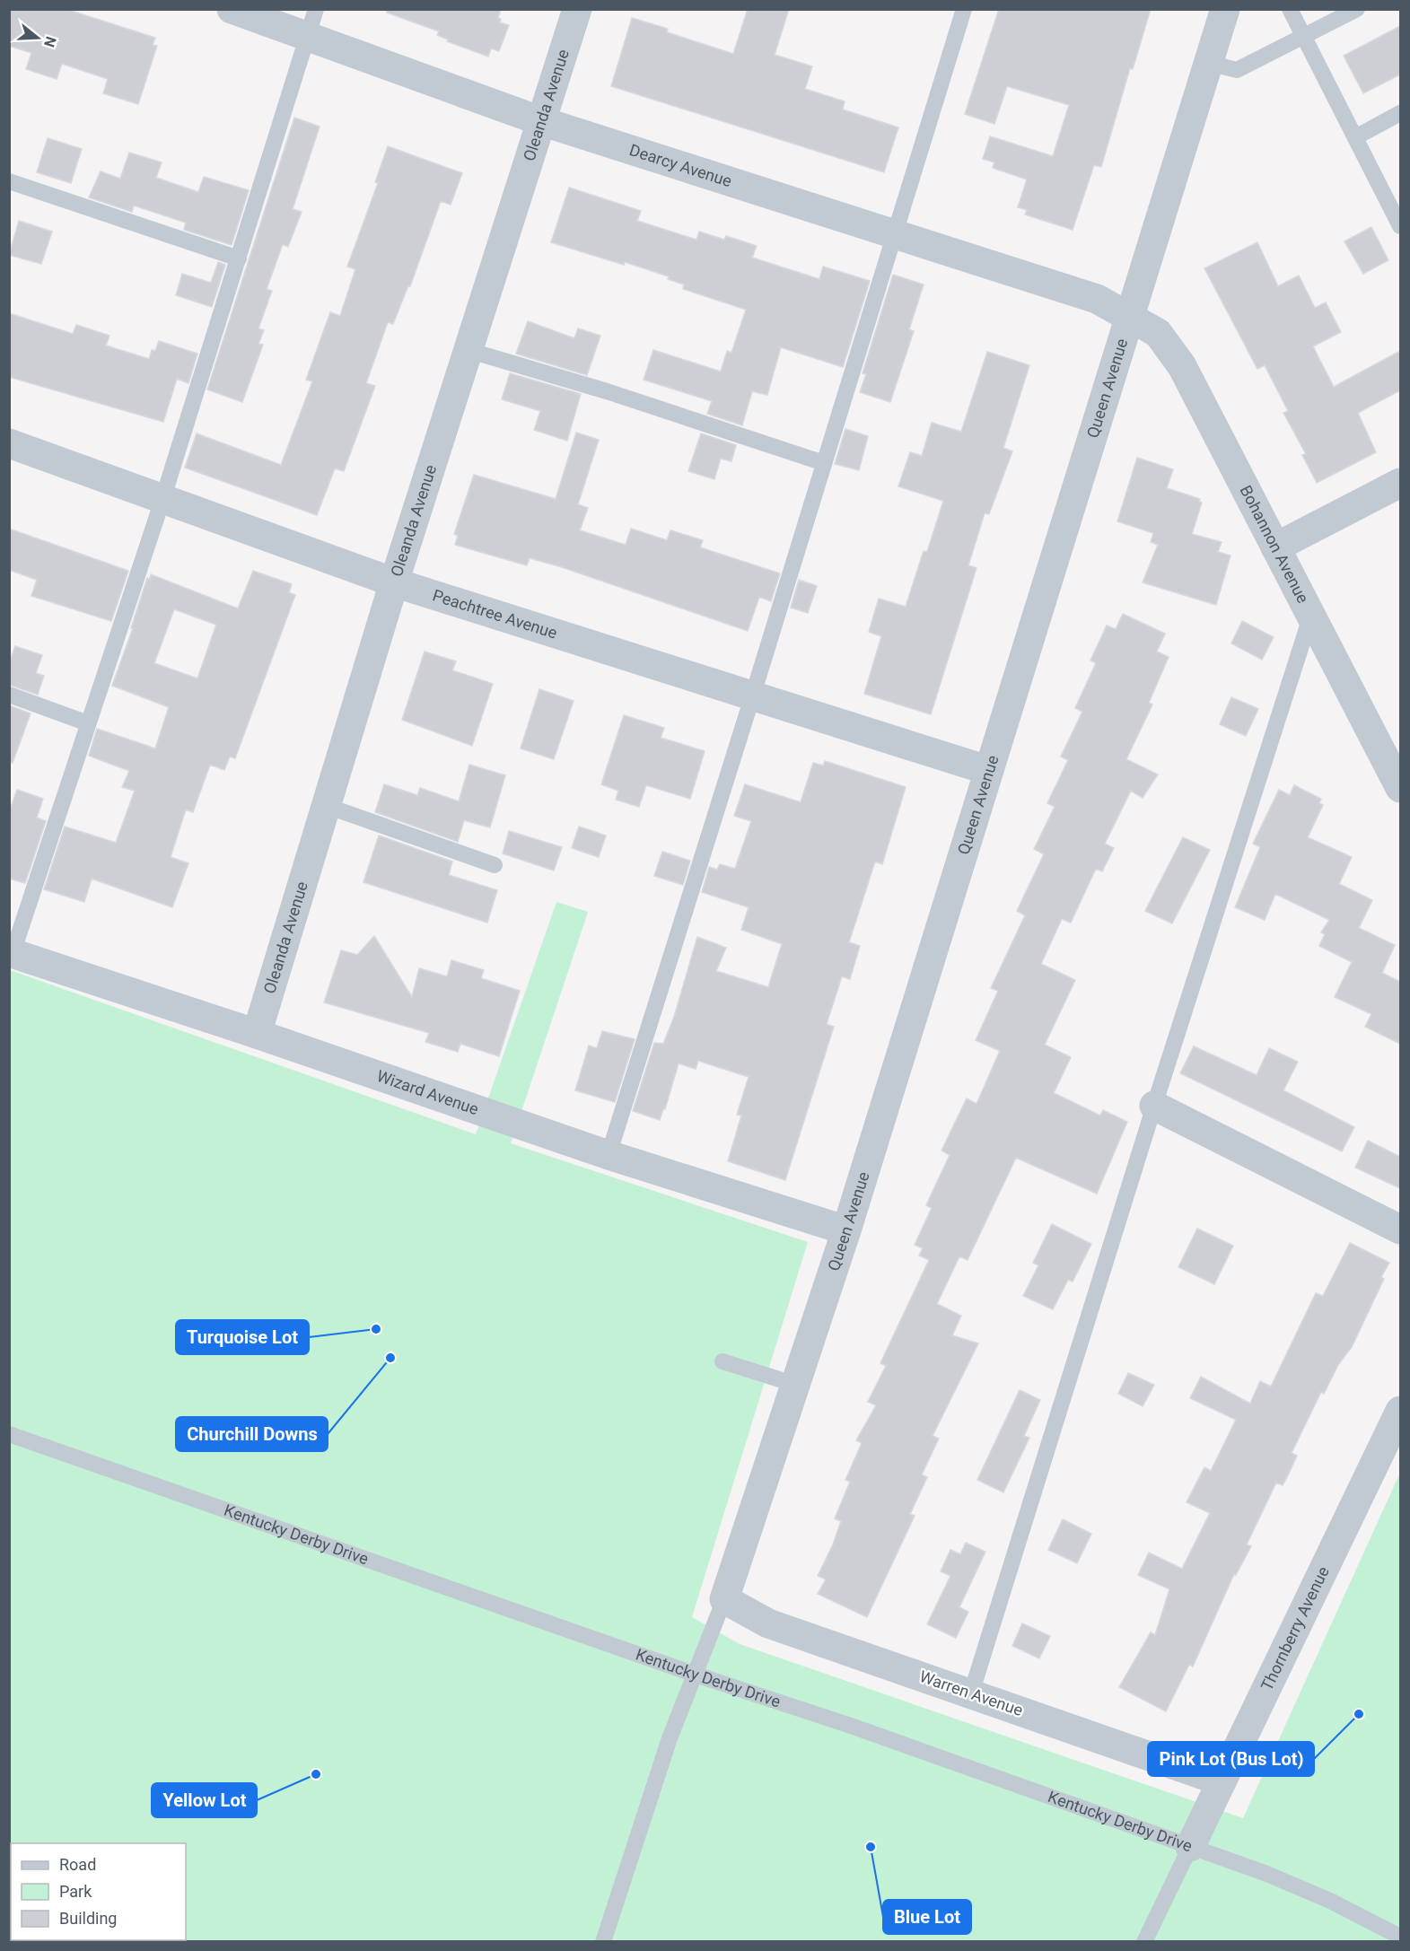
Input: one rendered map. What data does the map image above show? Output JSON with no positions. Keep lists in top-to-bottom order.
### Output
{
  "streets": {
    "street": [
      "Oleanda Avenue",
      "Dearcy Avenue",
      "Queen Avenue",
      "Bohannon Avenue",
      "Peachtree Avenue",
      "Wizard Avenue",
      "Thornberry Avenue",
      "Warren Avenue"
    ],
    "lane": ["Kentucky Derby Drive"]
  },
  "crossings": [
    ["Oleanda Avenue", "Dearcy Avenue"],
    ["Oleanda Avenue", "Peachtree Avenue"],
    ["Oleanda Avenue", "Wizard Avenue"],
    ["Dearcy Avenue", "Queen Avenue"],
    ["Dearcy Avenue", "Bohannon Avenue"],
    ["Queen Avenue", "Bohannon Avenue"],
    ["Queen Avenue", "Peachtree Avenue"],
    ["Queen Avenue", "Wizard Avenue"],
    ["Queen Avenue", "Warren Avenue"],
    ["Kentucky Derby Drive", "Thornberry Avenue"],
    ["Thornberry Avenue", "Warren Avenue"]
  ],
  "places": [
    "Turquoise Lot",
    "Churchill Downs",
    "Pink Lot (Bus Lot)",
    "Yellow Lot",
    "Blue Lot"
  ],
  "legend": ["Road", "Park", "Building"],
  "north": "right"
}
